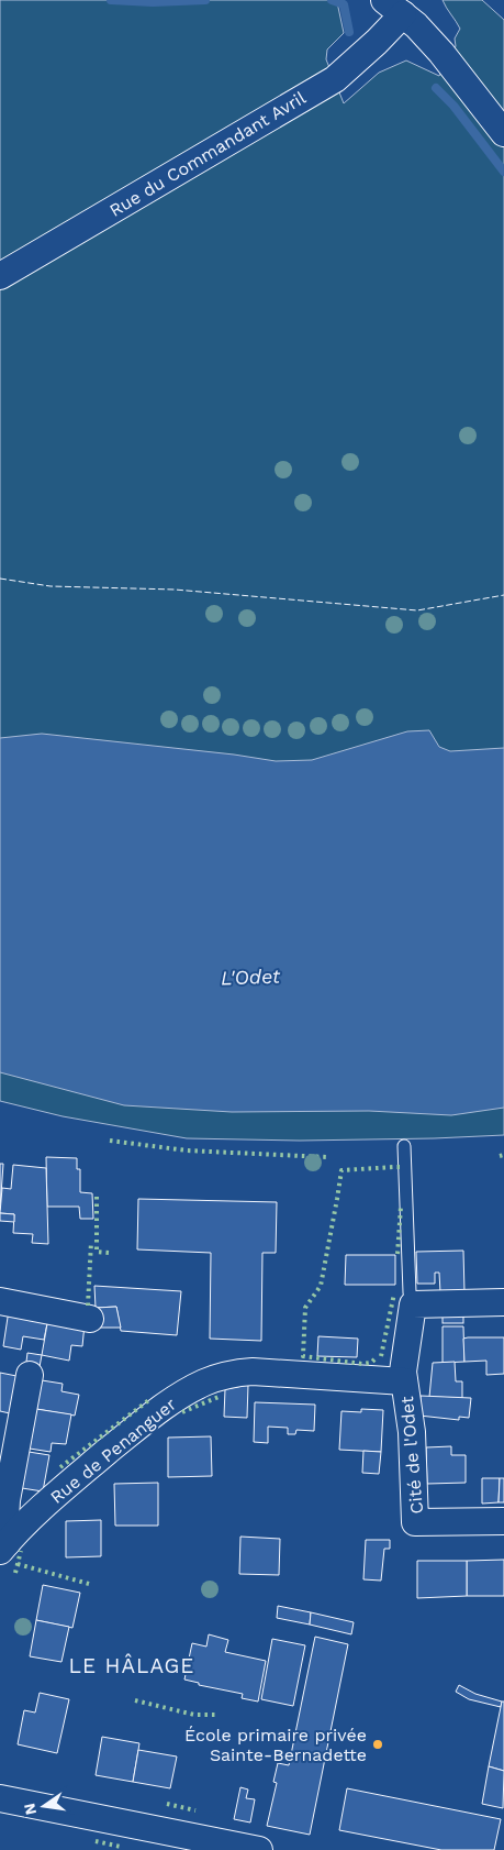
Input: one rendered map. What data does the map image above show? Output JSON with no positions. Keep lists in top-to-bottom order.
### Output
{
  "streets": {
    "street": ["Rue du Commandant Avril", "Rue de Penanguer", "Cité de l'Odet"]
  },
  "crossings": [
    ["Rue de Penanguer", "Cité de l'Odet"]
  ],
  "districts": ["LE HÂLAGE"],
  "water": ["L'Odet"],
  "places": ["École primaire privée Sainte-Bernadette"],
  "north": "left"
}
